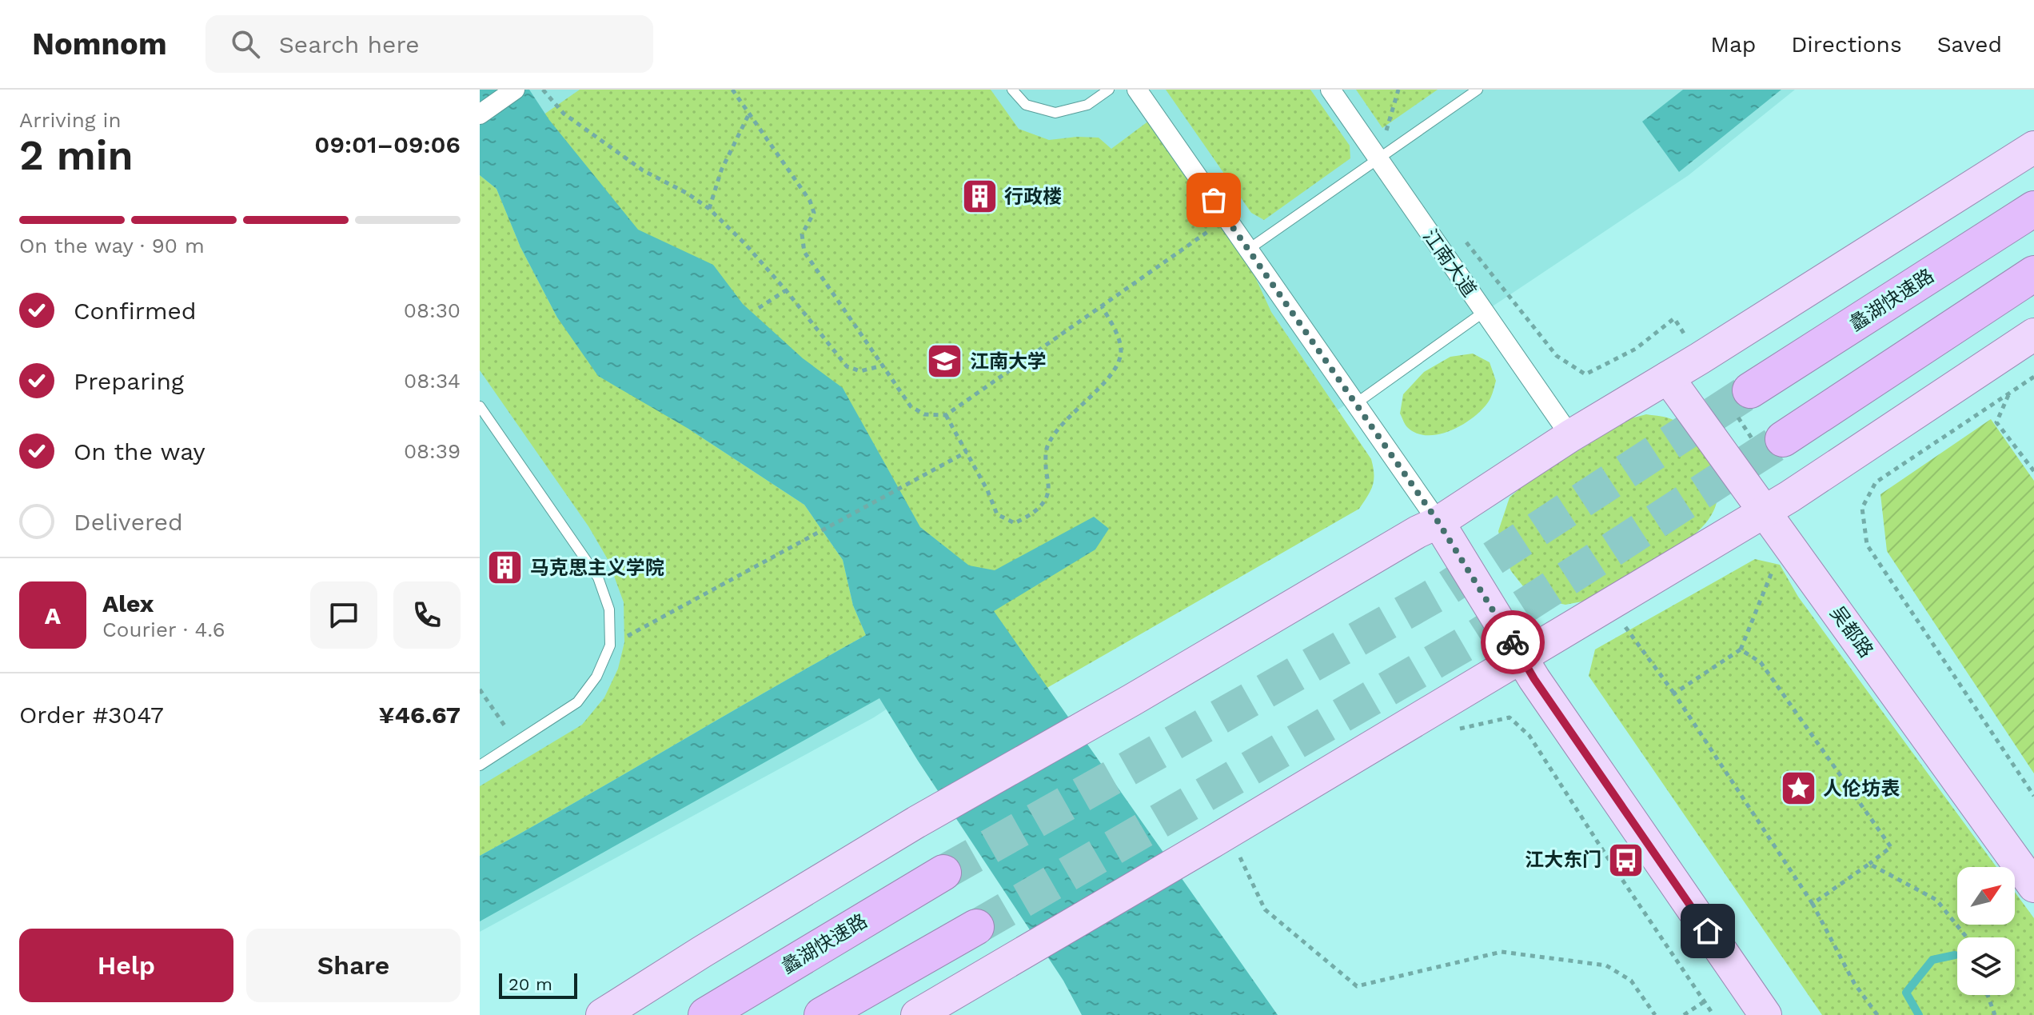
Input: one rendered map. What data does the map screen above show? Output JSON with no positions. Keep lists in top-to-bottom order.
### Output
{
  "streets": {
    "highway": ["蠡湖快速路"],
    "main road": ["吴都路"],
    "street": ["江南大道"]
  },
  "places": {
    "building": ["行政楼", "马克思主义学院"],
    "school or university": ["江南大学"],
    "place": ["人伦坊表"],
    "bus stop": ["江大东门"]
  },
  "scale_bar": "20 m",
  "north": "top right",
  "page": {
    "header": "Nomnom",
    "search": "Search here",
    "nav": ["Map", "Directions", "Saved"],
    "heading": ["2 min", "Arriving in", "09:01–09:06"],
    "panel": [
      "Alex",
      "Courier · 4.6",
      "Order #3047",
      "¥46.67"
    ],
    "bar": "On the way · 90 m",
    "list": [
      ["Confirmed", "08:30"],
      ["Preparing", "08:34"],
      ["On the way", "08:39"],
      "Delivered"
    ],
    "round": "A",
    "buttons": ["Help", "Share"],
    "scale": "20 m"
  }
}
